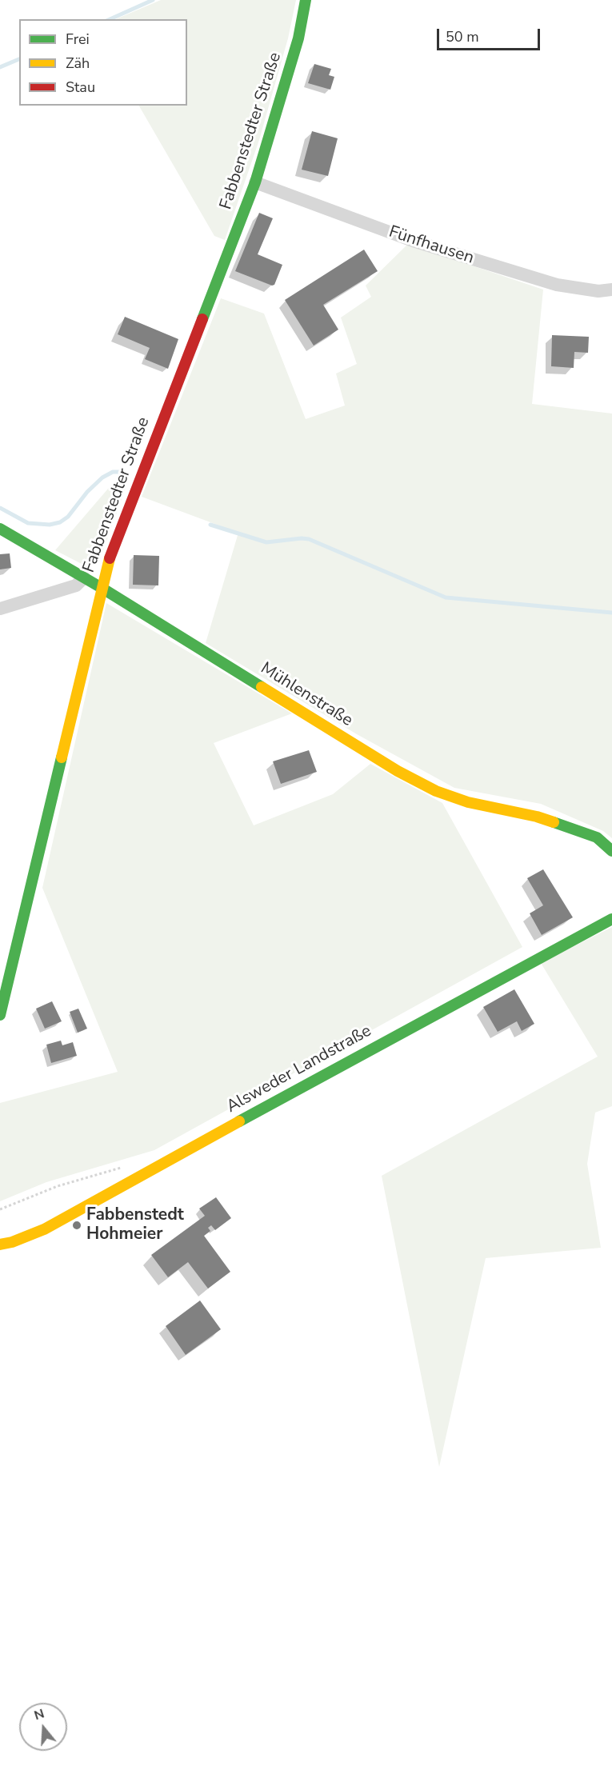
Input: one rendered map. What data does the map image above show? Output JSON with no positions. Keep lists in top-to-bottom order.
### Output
{
  "streets": {
    "street": [
      "Fabbenstedter Straße",
      "Fünfhausen",
      "Mühlenstraße",
      "Alsweder Landstraße"
    ]
  },
  "crossings": [
    ["Fabbenstedter Straße", "Fünfhausen"],
    ["Fabbenstedter Straße", "Mühlenstraße"]
  ],
  "places": ["Fabbenstedt Hohmeier"],
  "legend": ["Frei", "Zäh", "Stau"],
  "scale_bar": "50 m",
  "north": "top"
}
